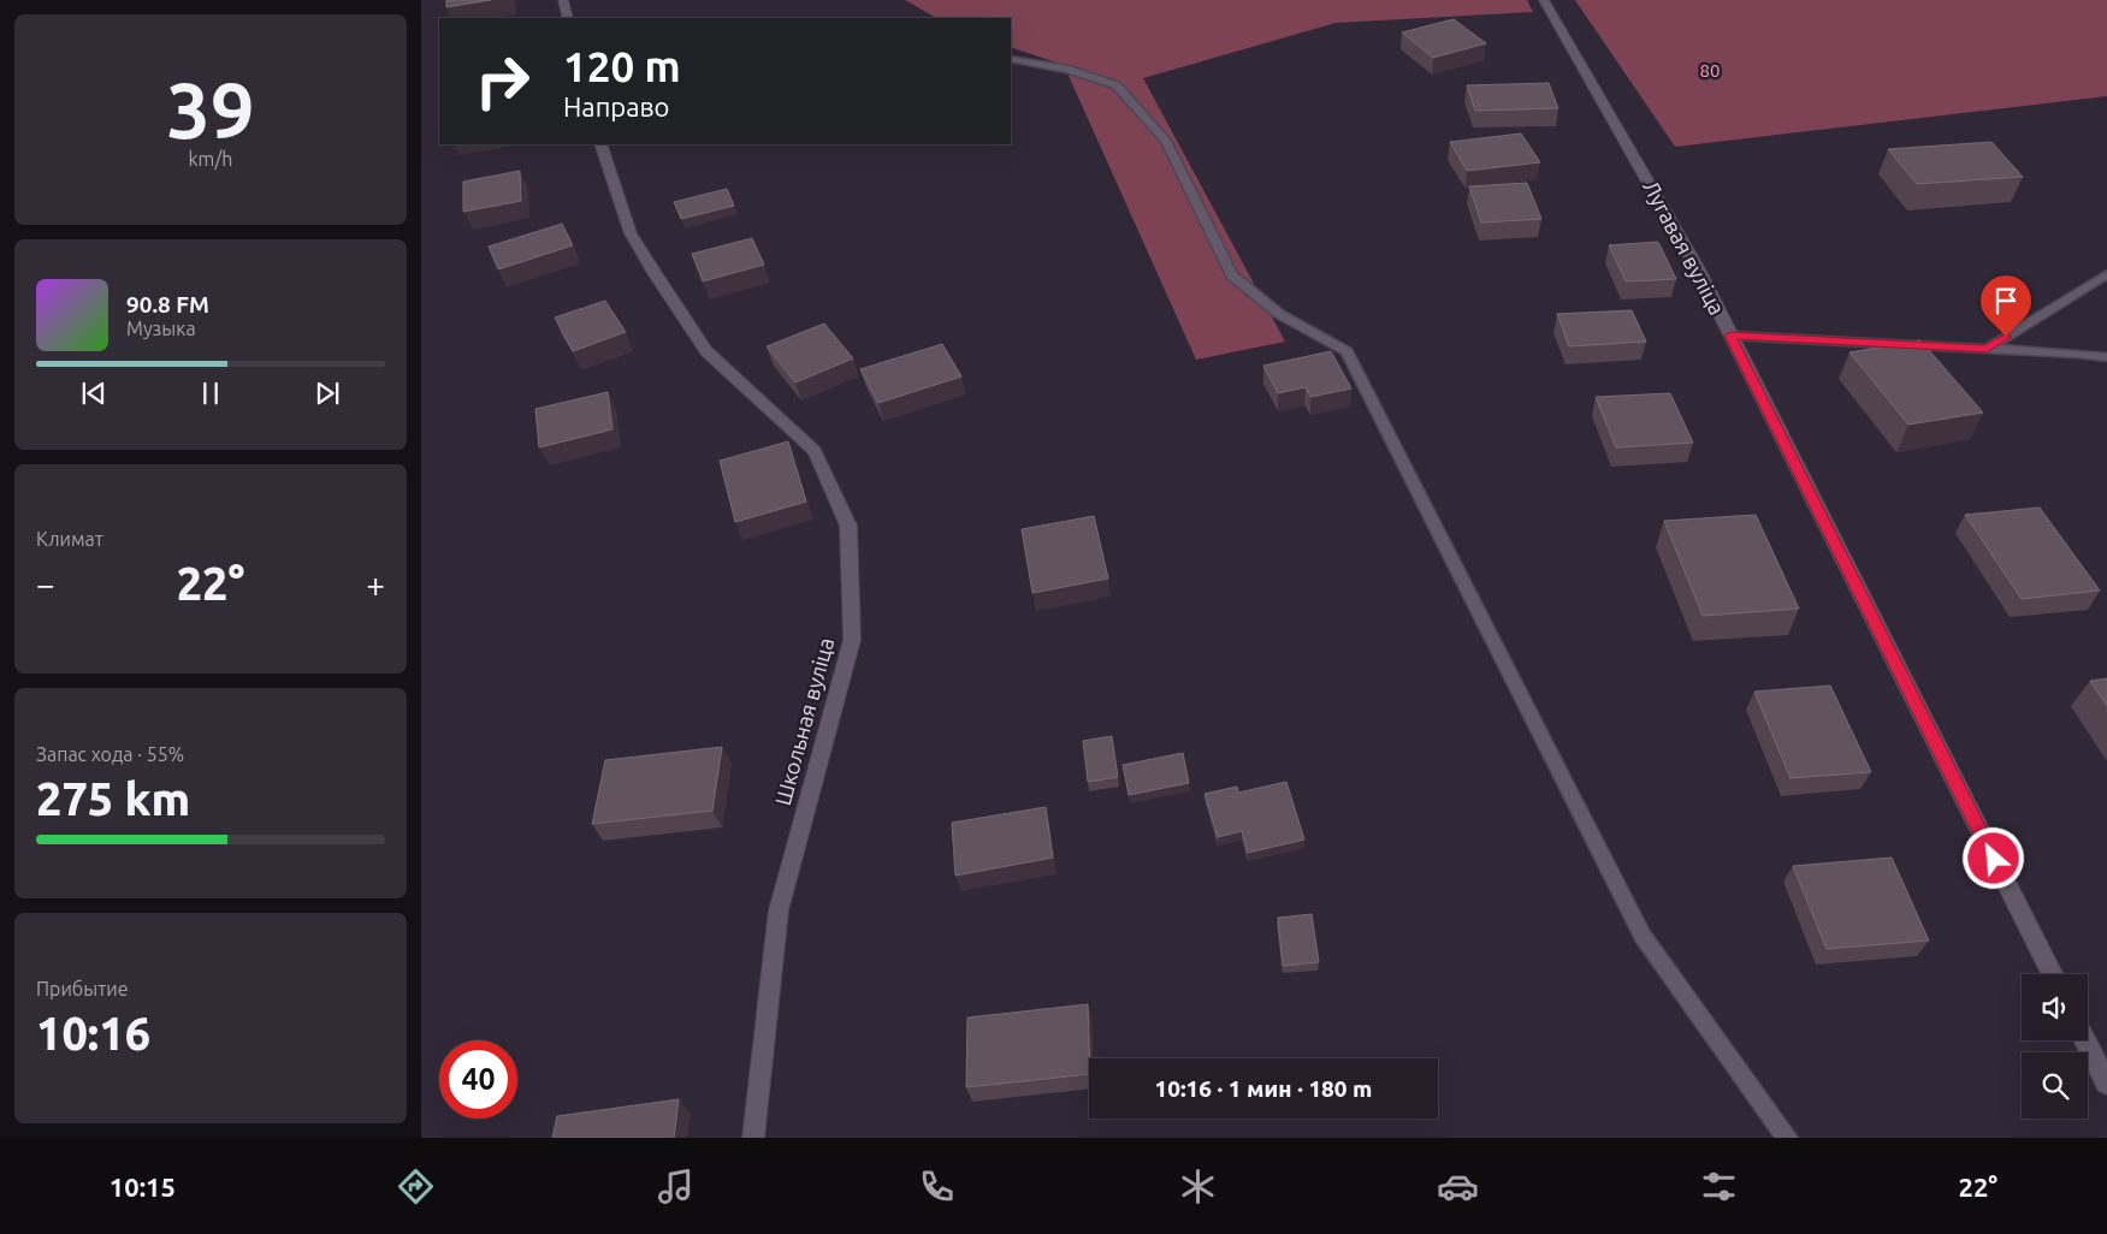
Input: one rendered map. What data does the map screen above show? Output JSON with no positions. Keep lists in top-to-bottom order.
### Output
{
  "streets": {
    "street": ["Лугавая вуліца", "Школьная вуліца"]
  },
  "parks": ["80"],
  "page": {
    "tile": [
      ["39", "km/h"],
      "Климат",
      ["Запас хода · 55%", "275 km"],
      ["Прибытие", "10:16"]
    ],
    "turn": ["120 m", "Направо"],
    "song": ["90.8 FM", "Музыка"],
    "heat": ["−", "22°", "+"],
    "limit": "40",
    "trip": "10:16 · 1 мин · 180 m",
    "tabs": ["10:15", "22°"]
  }
}
